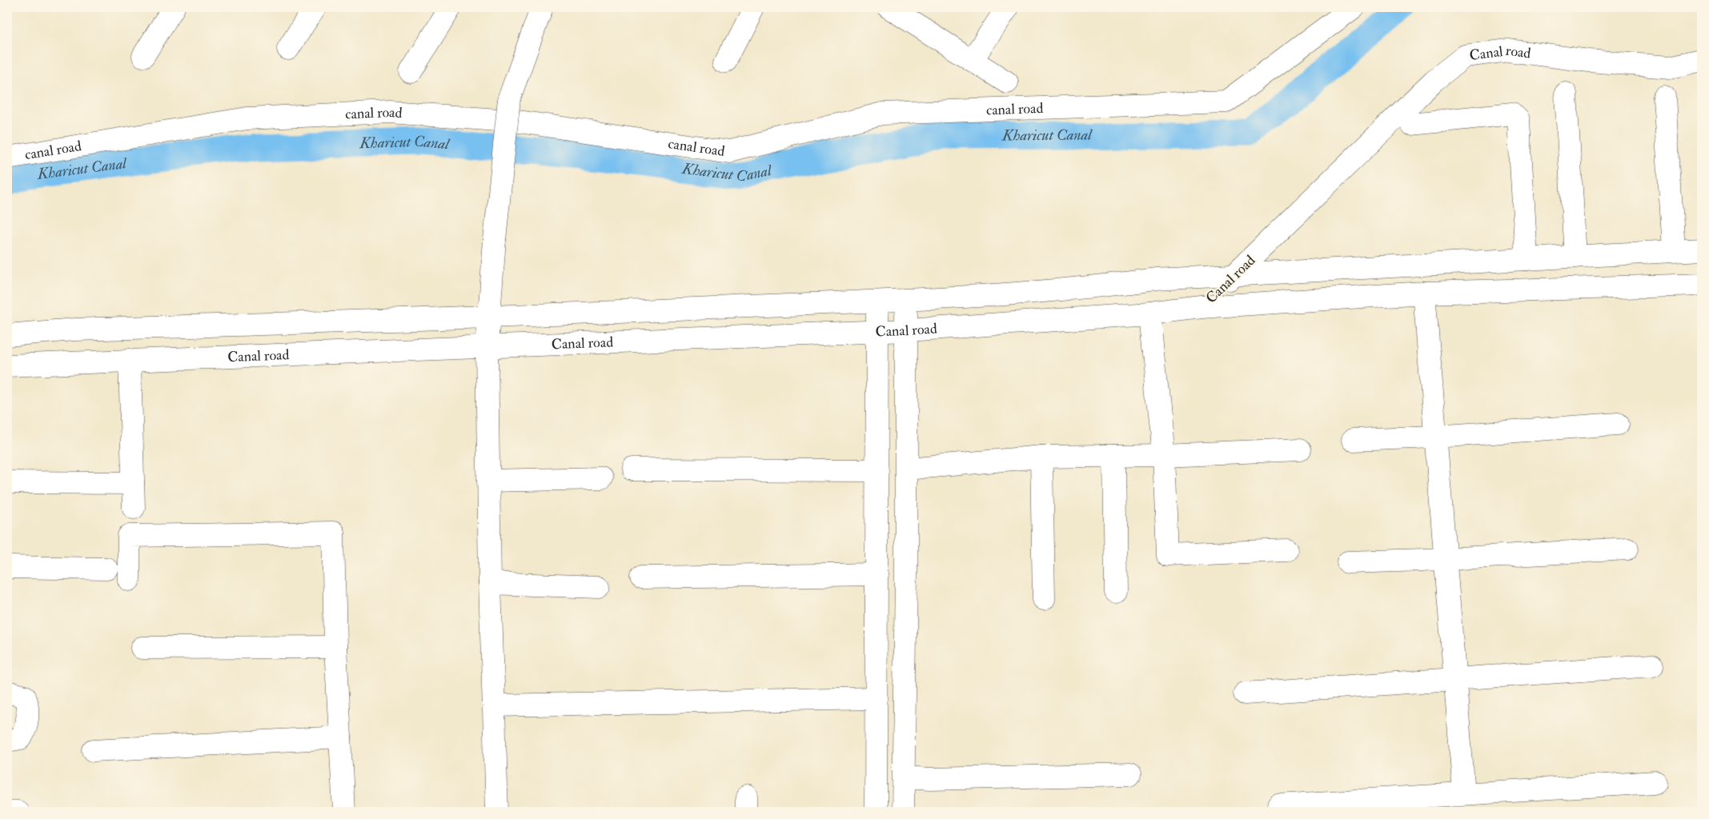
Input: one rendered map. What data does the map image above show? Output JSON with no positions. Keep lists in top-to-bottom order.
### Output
{
  "streets": {
    "street": ["Canal road", "canal road"]
  },
  "water": ["Kharicut Canal"]
}
